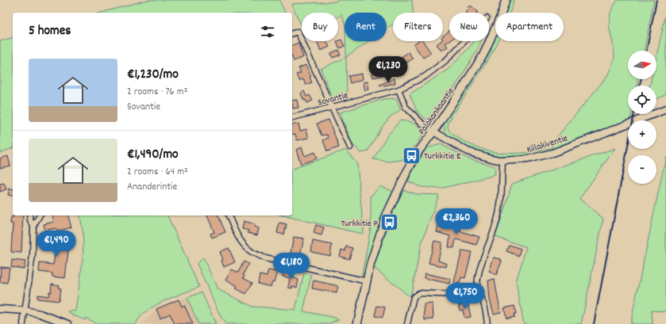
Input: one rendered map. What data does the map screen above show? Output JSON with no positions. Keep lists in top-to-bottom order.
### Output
{
  "streets": {
    "main road": ["Palokankaantie"],
    "street": ["Sovantie", "Kiilakiventie"]
  },
  "crossings": [
    ["Palokankaantie", "Kiilakiventie"]
  ],
  "places": {
    "bus stop": ["Turkkitie E", "Turkkitie P"]
  },
  "north": "right",
  "page": {
    "chip": [
      "Buy",
      "Rent",
      "Filters",
      "New",
      "Apartment"
    ],
    "heading": "5 homes",
    "map_buttons": ["+", "−"],
    "list": [
      {
        "name": "€1,230/mo",
        "note": "2 rooms · 76 m² · Sovantie"
      },
      {
        "name": "€1,490/mo",
        "note": "2 rooms · 64 m² · Ananderintie"
      }
    ],
    "price": [
      "€1,230",
      "€2,360",
      "€1,490",
      "€1,180",
      "€1,750"
    ]
  }
}
